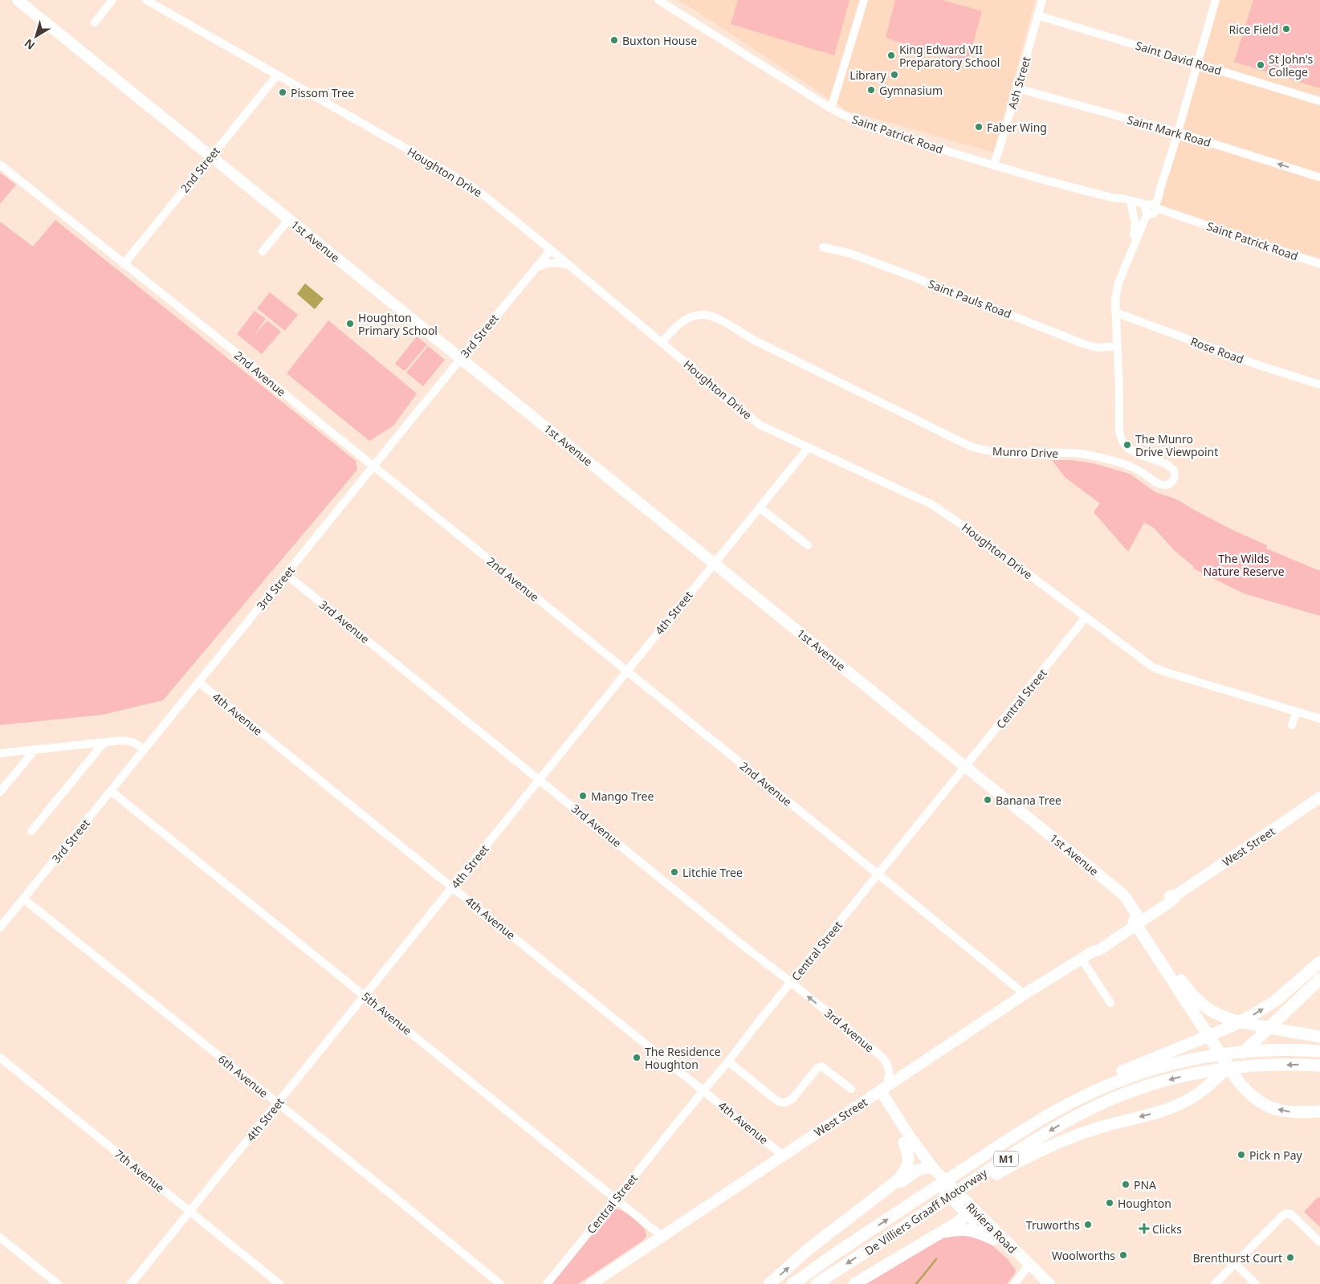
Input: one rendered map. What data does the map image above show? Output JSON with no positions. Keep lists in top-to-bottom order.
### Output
{
  "streets": {
    "highway": ["M1", "De Villiers Graaff Motorway"],
    "main road": ["1st Avenue", "West Street", "Riviera Road"],
    "street": [
      "Saint David Road",
      "Ash Street",
      "Saint Mark Road",
      "Saint Patrick Road",
      "2nd Street",
      "Houghton Drive",
      "Saint Pauls Road",
      "3rd Street",
      "Rose Road",
      "2nd Avenue",
      "Munro Drive",
      "4th Street",
      "3rd Avenue",
      "Central Street",
      "4th Avenue",
      "5th Avenue",
      "6th Avenue",
      "7th Avenue"
    ]
  },
  "crossings": [
    ["Saint David Road", "Ash Street"],
    ["Saint David Road", "Munro Drive"],
    ["Ash Street", "Saint Mark Road"],
    ["Ash Street", "Saint Patrick Road"],
    ["Saint Mark Road", "Munro Drive"],
    ["Saint Patrick Road", "Munro Drive"],
    ["2nd Street", "Houghton Drive"],
    ["2nd Street", "1st Avenue"],
    ["2nd Street", "2nd Avenue"],
    ["Houghton Drive", "3rd Street"],
    ["Houghton Drive", "Munro Drive"],
    ["Houghton Drive", "4th Street"],
    ["Houghton Drive", "Central Street"],
    ["1st Avenue", "3rd Street"],
    ["1st Avenue", "4th Street"],
    ["1st Avenue", "Central Street"],
    ["1st Avenue", "West Street"],
    ["Saint Pauls Road", "Munro Drive"],
    ["3rd Street", "2nd Avenue"],
    ["3rd Street", "3rd Avenue"],
    ["3rd Street", "4th Avenue"],
    ["3rd Street", "5th Avenue"],
    ["3rd Street", "6th Avenue"],
    ["Rose Road", "Munro Drive"],
    ["2nd Avenue", "4th Street"],
    ["2nd Avenue", "Central Street"],
    ["2nd Avenue", "West Street"],
    ["4th Street", "3rd Avenue"],
    ["4th Street", "4th Avenue"],
    ["4th Street", "5th Avenue"],
    ["4th Street", "6th Avenue"],
    ["4th Street", "7th Avenue"],
    ["3rd Avenue", "Central Street"],
    ["3rd Avenue", "West Street"],
    ["3rd Avenue", "Riviera Road"],
    ["Central Street", "4th Avenue"],
    ["Central Street", "5th Avenue"],
    ["4th Avenue", "West Street"],
    ["West Street", "5th Avenue"],
    ["West Street", "Riviera Road"]
  ],
  "one_way": ["Saint Mark Road"],
  "parks": ["The Wilds Nature Reserve"],
  "places": {
    "other": [
      "Rice Field",
      "Buxton House",
      "King Edward VII Preparatory School",
      "St John's College",
      "Library",
      "Gymnasium",
      "Pissom Tree",
      "Faber Wing",
      "Houghton Primary School",
      "The Munro Drive Viewpoint",
      "Mango Tree",
      "Banana Tree",
      "Litchie Tree",
      "The Residence Houghton",
      "Pick n Pay",
      "PNA",
      "Houghton",
      "Truworths",
      "Woolworths",
      "Brenthurst Court"
    ],
    "health": ["Clicks"]
  },
  "north": "bottom left"
}
